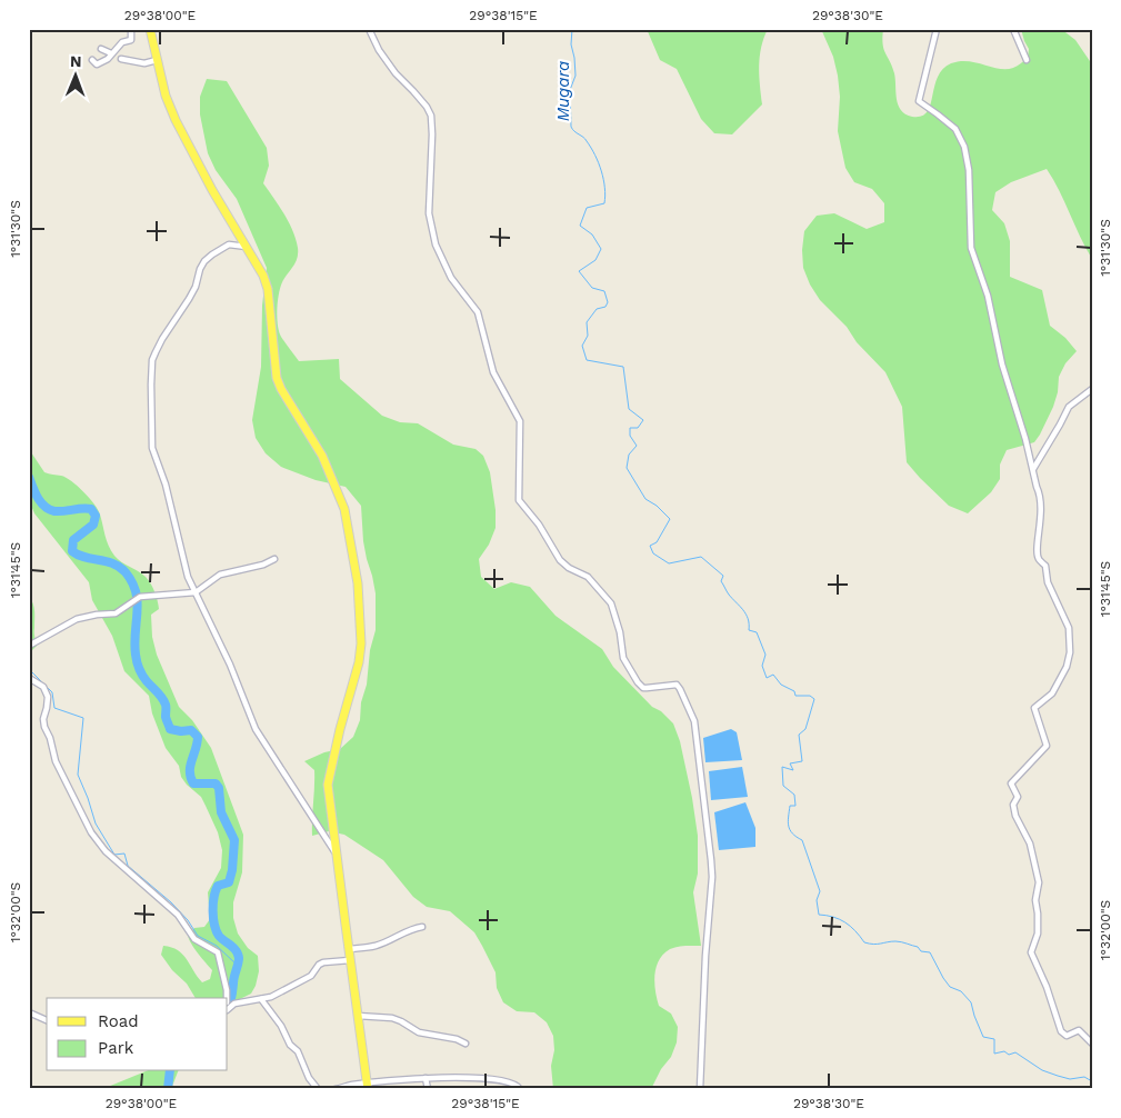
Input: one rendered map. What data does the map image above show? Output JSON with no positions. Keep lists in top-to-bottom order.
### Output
{
  "water": ["Mugara"],
  "legend": ["Road", "Park"],
  "north": "top",
  "coordinates": [
    "29°38'00\"E",
    "29°38'15\"E",
    "29°38'30\"E",
    "1°31'30\"S",
    "1°31'45\"S",
    "1°32'00\"S"
  ]
}
